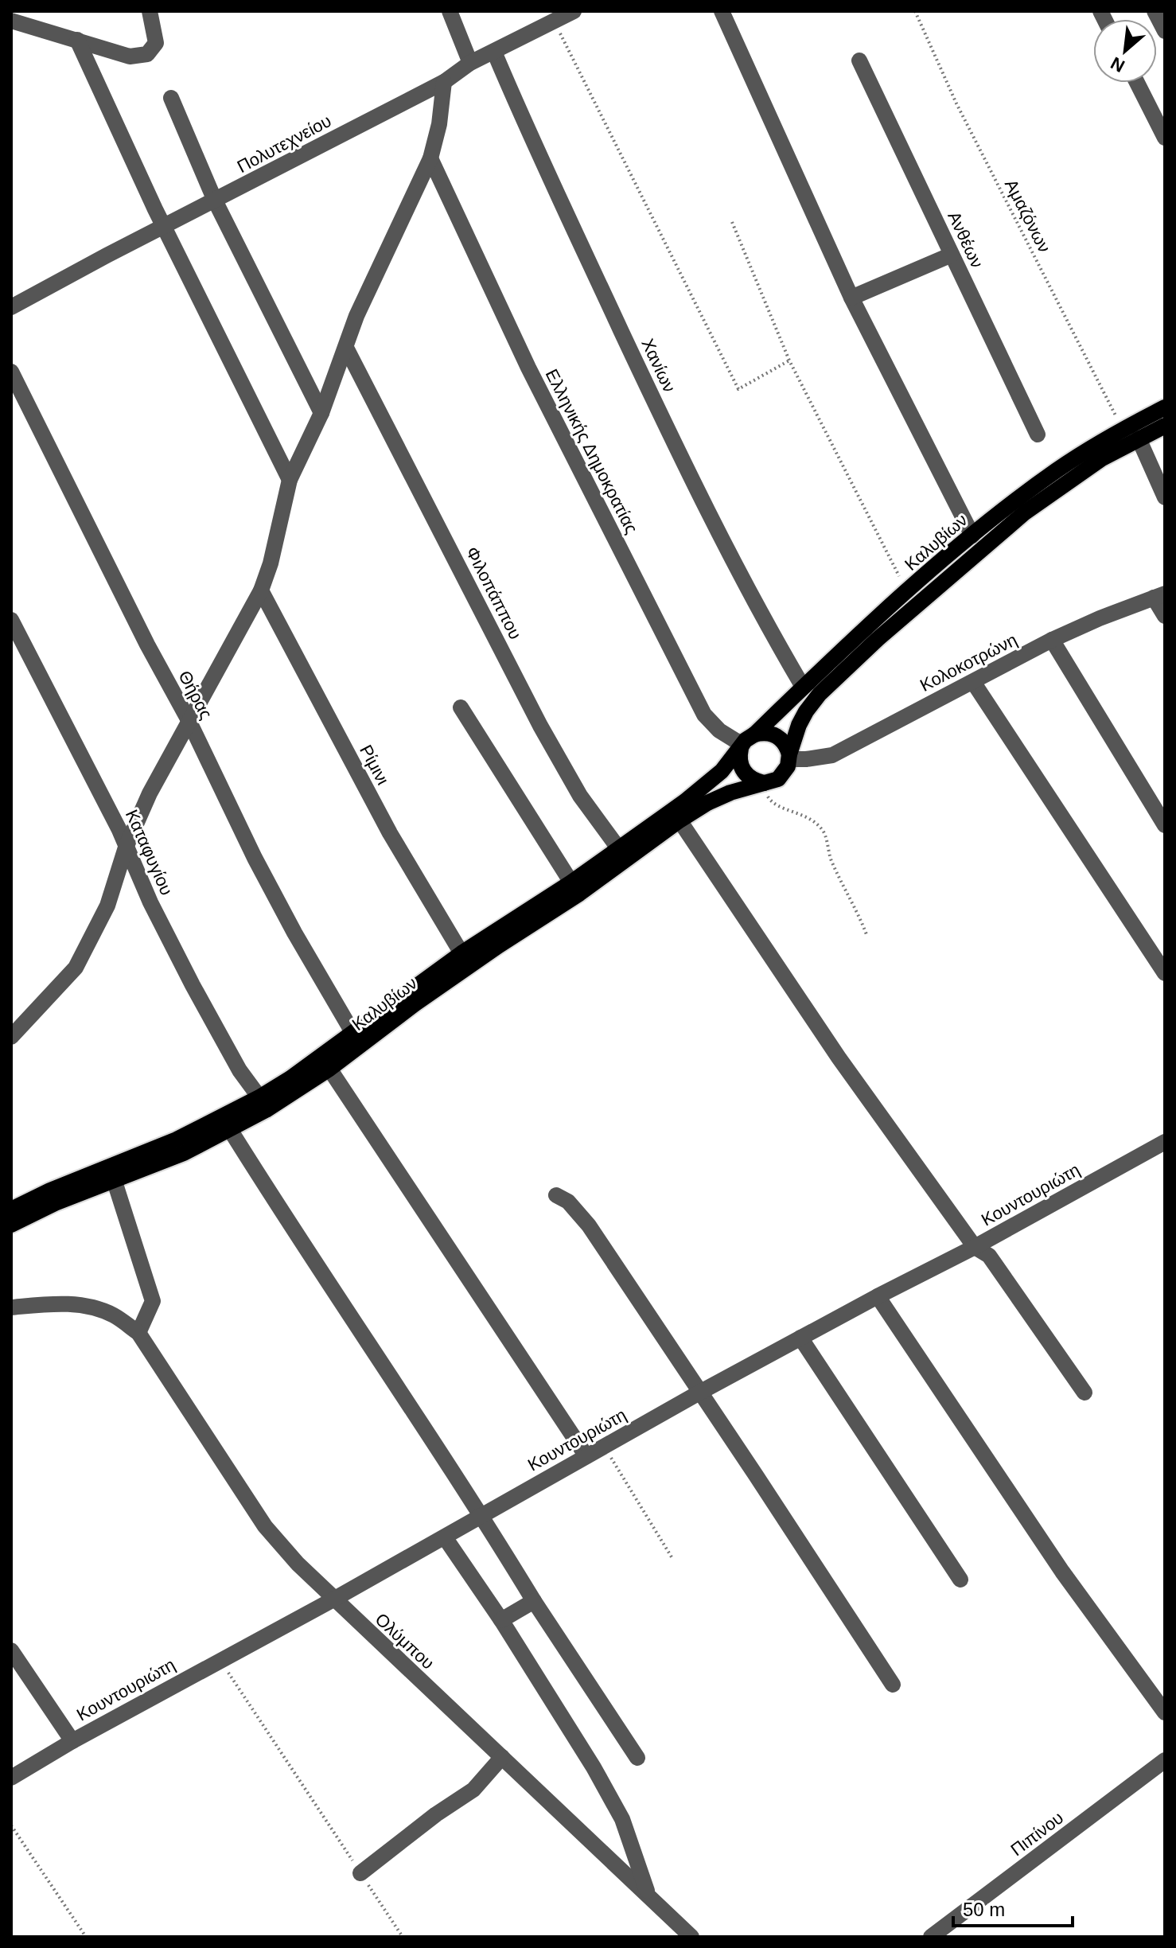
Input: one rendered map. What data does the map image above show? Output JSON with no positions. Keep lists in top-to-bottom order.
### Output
{
  "streets": {
    "main road": ["Καλυβίων"],
    "street": [
      "Πολυτεχνείου",
      "Ανθέων",
      "Χανίων",
      "Ελληνικής Δημοκρατίας",
      "Φιλοπάππου",
      "Κολοκοτρώνη",
      "Θήρας",
      "Ρίμινι",
      "Καταφυγίου",
      "Κουντουριώτη",
      "Ολύμπου",
      "Πιπίνου"
    ],
    "path": ["Αμαζόνων"]
  },
  "crossings": [
    ["Πολυτεχνείου", "Χανίων"],
    ["Αμαζόνων", "Καλυβίων"],
    ["Χανίων", "Καλυβίων"],
    ["Ελληνικής Δημοκρατίας", "Καλυβίων"],
    ["Ελληνικής Δημοκρατίας", "Κολοκοτρώνη"],
    ["Καλυβίων", "Φιλοπάππου"],
    ["Καλυβίων", "Κολοκοτρώνη"],
    ["Καλυβίων", "Θήρας"],
    ["Καλυβίων", "Ρίμινι"],
    ["Καλυβίων", "Καταφυγίου"],
    ["Κουντουριώτη", "Ολύμπου"]
  ],
  "scale_bar": "50 m",
  "north": "bottom left"
}
